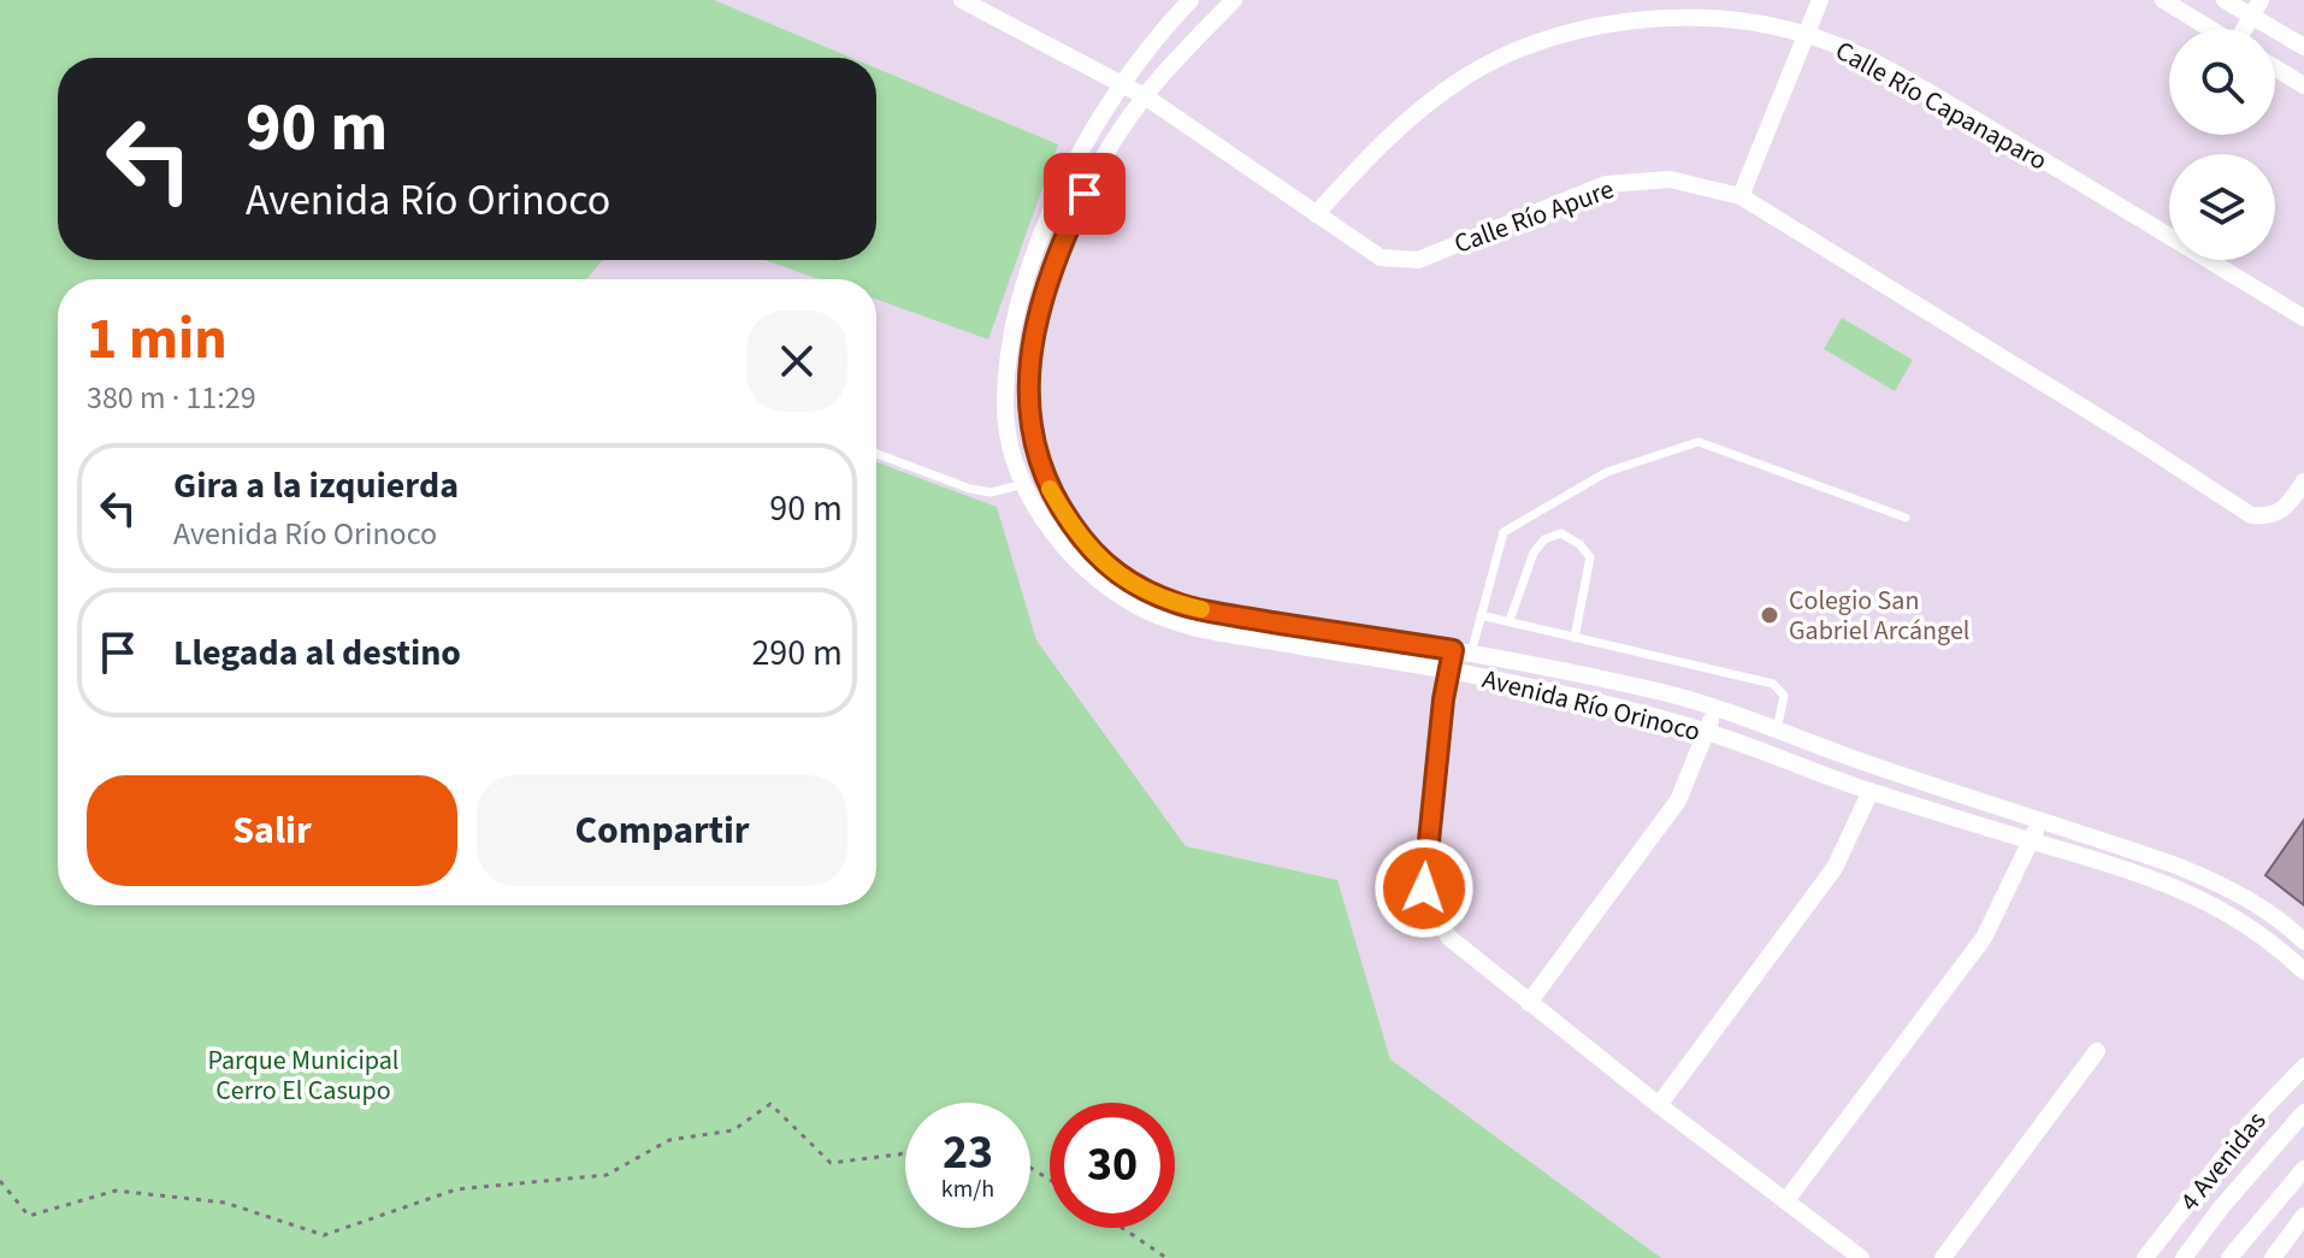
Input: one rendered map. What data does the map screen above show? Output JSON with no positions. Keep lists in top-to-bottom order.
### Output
{
  "streets": {
    "street": [
      "Calle Río Capanaparo",
      "Calle Río Apure",
      "Avenida Río Orinoco",
      "4 Avenidas"
    ]
  },
  "crossings": [
    ["Calle Río Capanaparo", "Calle Río Apure"],
    ["Calle Río Apure", "Avenida Río Orinoco"]
  ],
  "parks": ["Parque Municipal Cerro El Casupo"],
  "places": ["Colegio San Gabriel Arcángel"],
  "page": {
    "turn": ["90 m", "Avenida Río Orinoco"],
    "heading": ["1 min", "380 m · 11:29"],
    "list": [
      {
        "name": "Gira a la izquierda",
        "note": "Avenida Río Orinoco",
        "value": "90 m"
      },
      {
        "name": "Llegada al destino",
        "value": "290 m"
      }
    ],
    "buttons": ["Salir", "Compartir"],
    "speed": "23 km/h",
    "limit": "30"
  }
}
